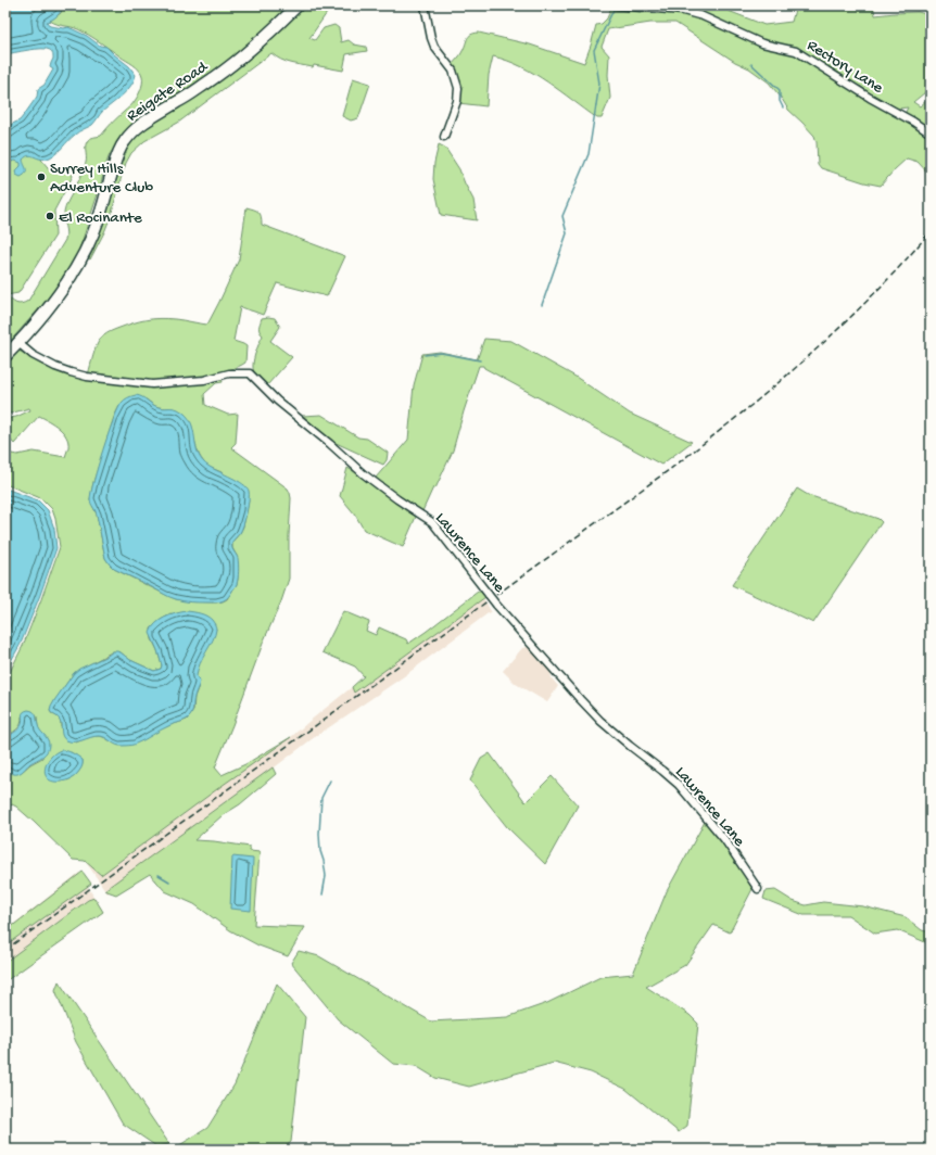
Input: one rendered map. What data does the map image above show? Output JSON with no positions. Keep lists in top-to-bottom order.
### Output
{
  "streets": {
    "main road": ["Reigate Road"],
    "street": ["Rectory Lane", "Lawrence Lane"]
  },
  "crossings": [
    ["Reigate Road", "Lawrence Lane"]
  ],
  "places": ["Surrey Hills Adventure Club", "El Rocinante"]
}
